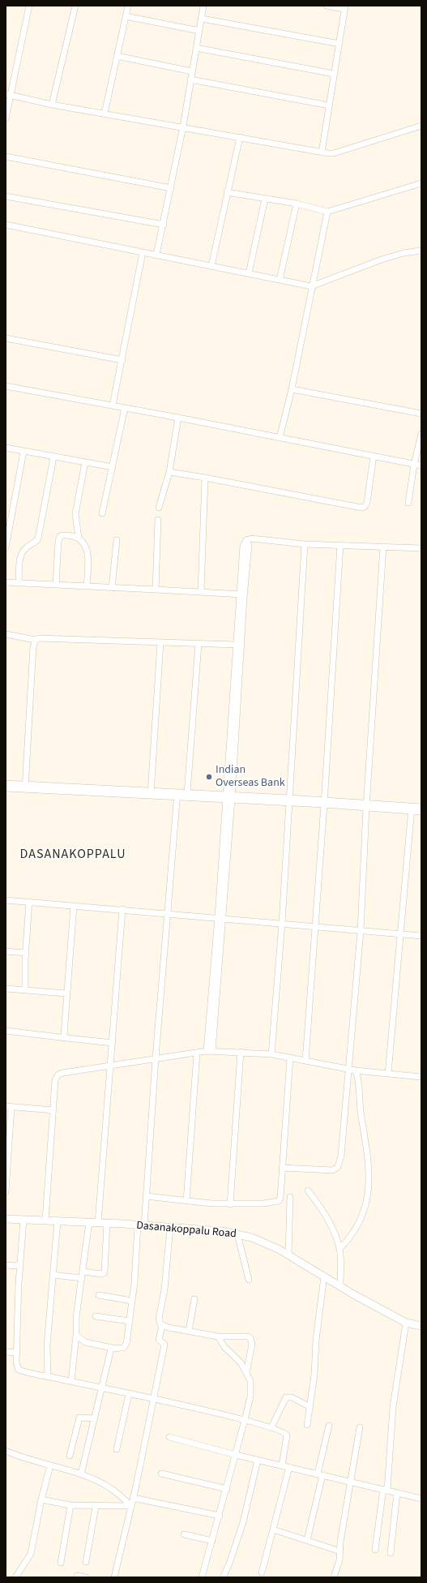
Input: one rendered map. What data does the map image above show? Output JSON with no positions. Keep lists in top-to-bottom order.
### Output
{
  "streets": {
    "street": ["Dasanakoppalu Road"]
  },
  "districts": ["DASANAKOPPALU"],
  "places": ["Indian Overseas Bank"]
}
